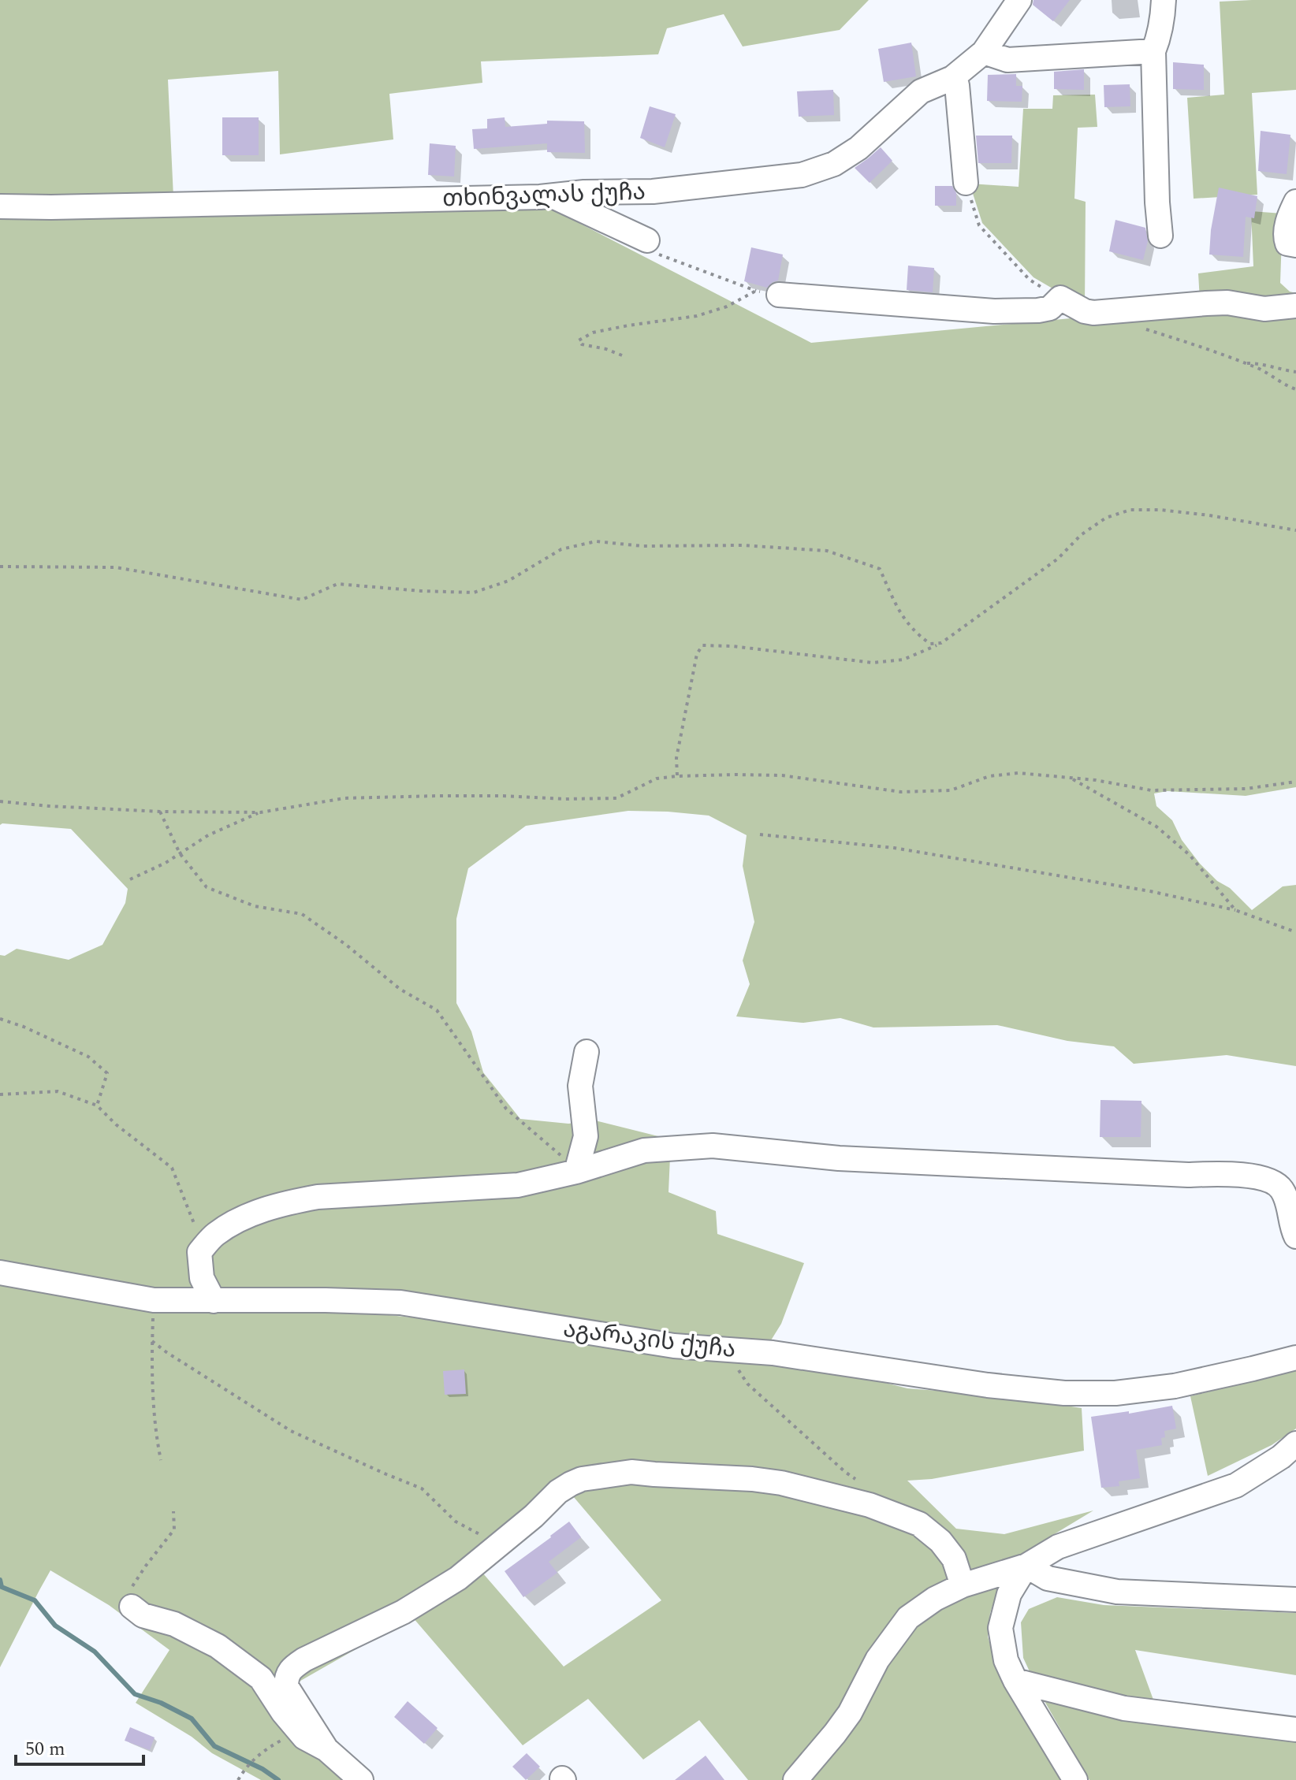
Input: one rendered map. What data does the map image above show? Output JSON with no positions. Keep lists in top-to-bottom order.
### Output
{
  "streets": {
    "street": ["თხინვალას ქუჩა", "აგარაკის ქუჩა"]
  },
  "scale_bar": "50 m"
}
